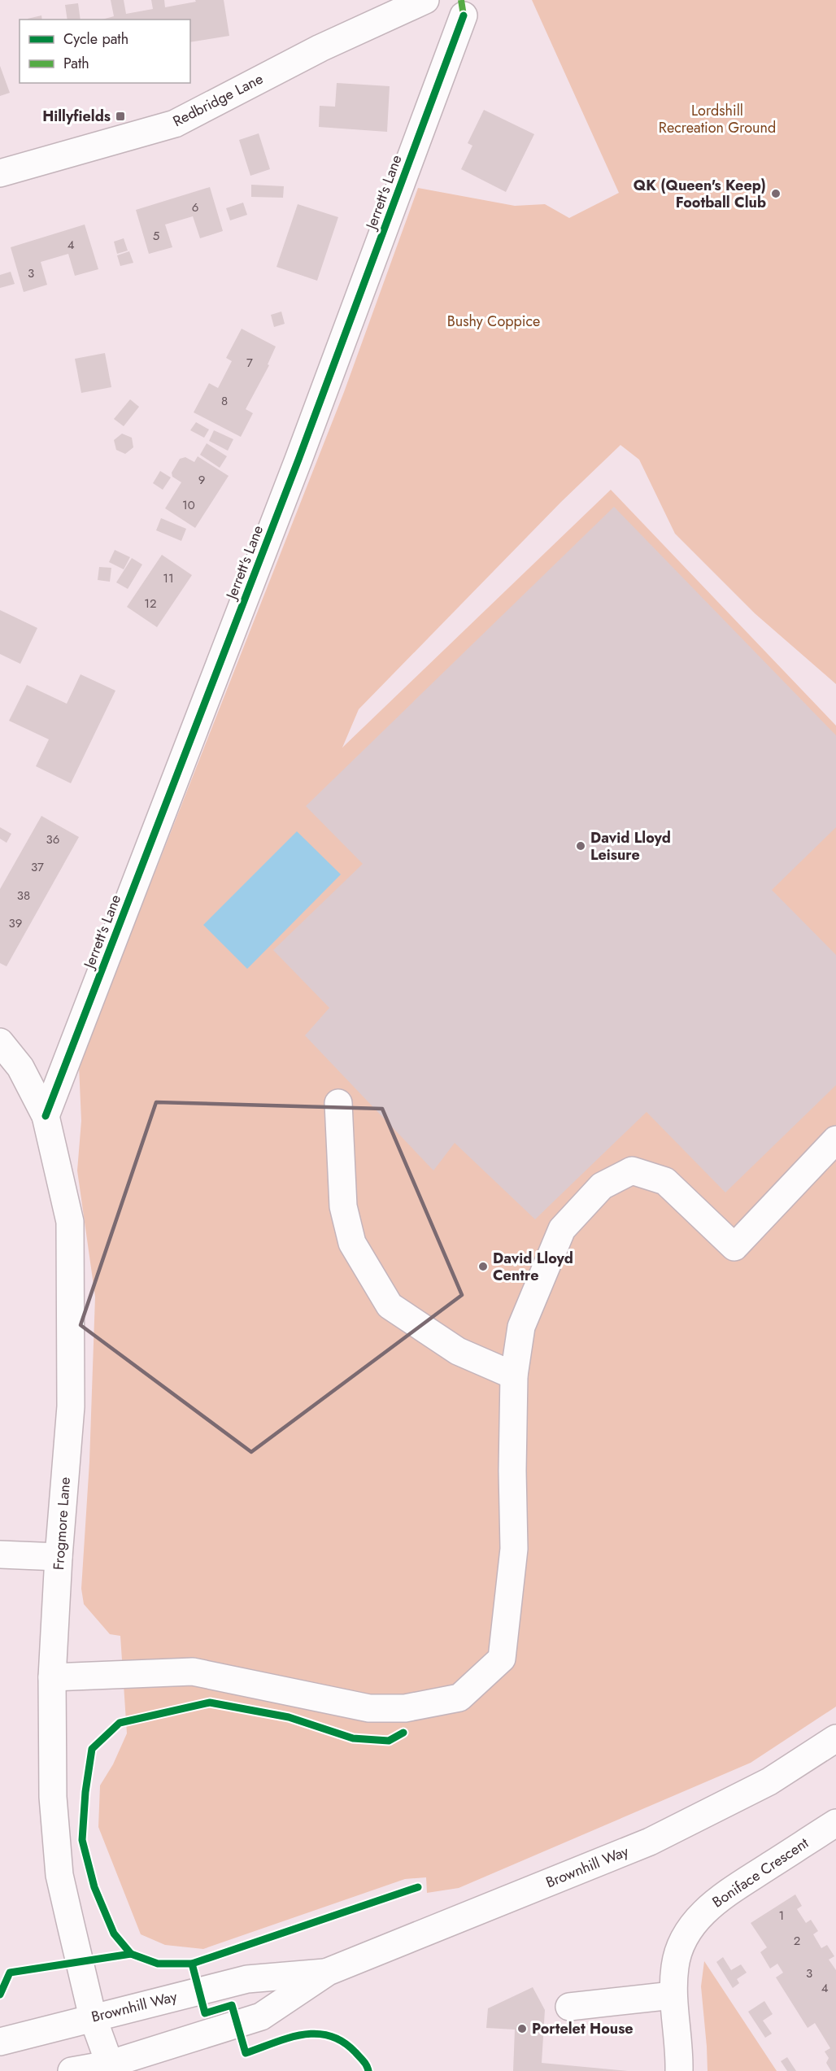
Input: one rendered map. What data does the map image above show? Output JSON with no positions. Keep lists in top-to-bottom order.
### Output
{
  "streets": {
    "street": [
      "Redbridge Lane",
      "Jerrett's Lane",
      "Frogmore Lane",
      "Brownhill Way",
      "Boniface Crescent"
    ]
  },
  "crossings": [
    ["Jerrett's Lane", "Frogmore Lane"],
    ["Frogmore Lane", "Brownhill Way"]
  ],
  "parks": ["Lordshill Recreation Ground", "Bushy Coppice"],
  "places": {
    "transit": ["Hillyfields"],
    "other": [
      "QK (Queen's Keep) Football Club",
      "David Lloyd Leisure",
      "David Lloyd Centre",
      "Portelet House"
    ]
  },
  "house_numbers": [
    "6",
    "5",
    "4",
    "3",
    "7",
    "8",
    "9",
    "10",
    "11",
    "12",
    "36",
    "37",
    "38",
    "39",
    "1",
    "2",
    "3",
    "4"
  ],
  "legend": ["Cycle path", "Path"]
}
